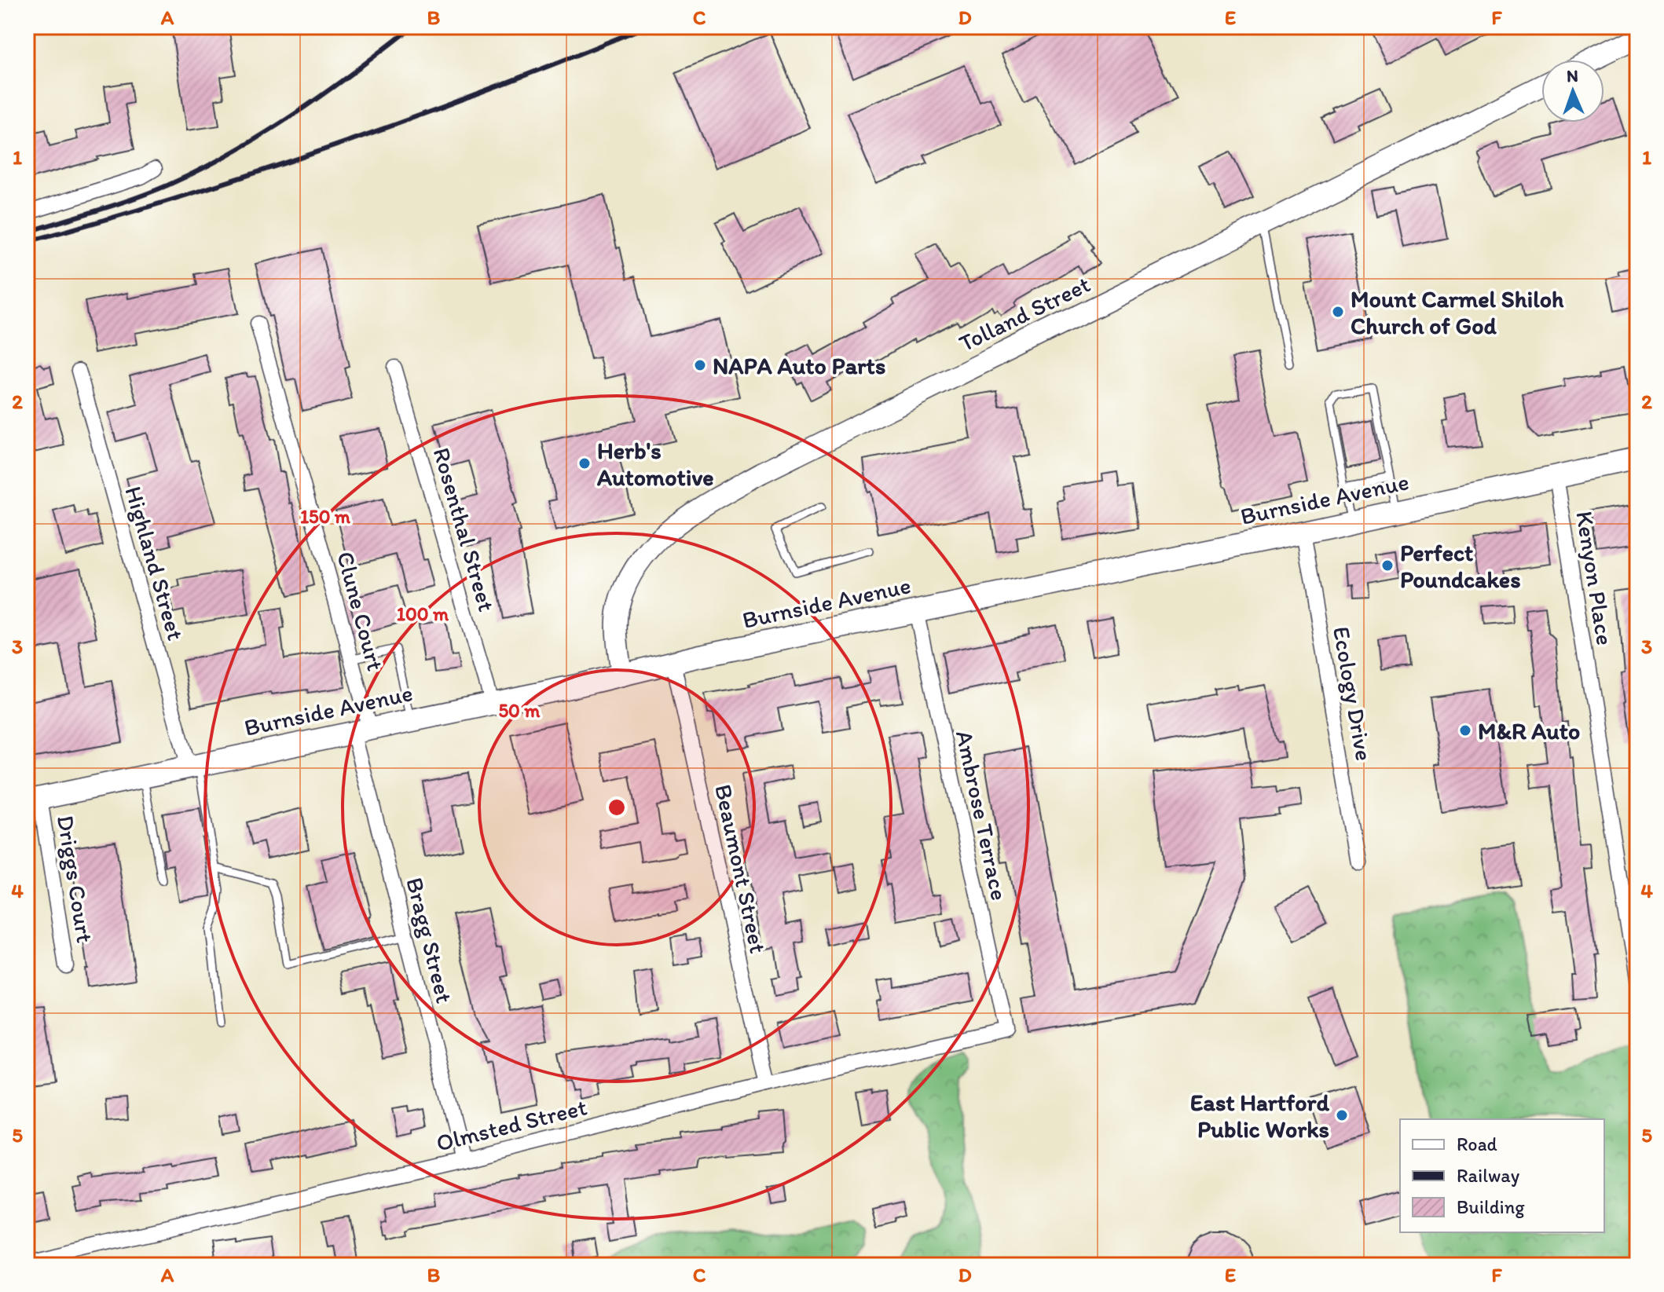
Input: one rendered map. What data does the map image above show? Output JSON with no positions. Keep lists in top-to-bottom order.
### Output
{
  "streets": {
    "main road": ["Tolland Street", "Burnside Avenue"],
    "street": [
      "Rosenthal Street",
      "Highland Street",
      "Kenyon Place",
      "Clune Court",
      "Ecology Drive",
      "Ambrose Terrace",
      "Beaumont Street",
      "Driggs Court",
      "Bragg Street",
      "Olmsted Street"
    ]
  },
  "crossings": [
    ["Tolland Street", "Burnside Avenue"],
    ["Burnside Avenue", "Rosenthal Street"],
    ["Burnside Avenue", "Highland Street"],
    ["Burnside Avenue", "Kenyon Place"],
    ["Burnside Avenue", "Clune Court"],
    ["Burnside Avenue", "Ecology Drive"],
    ["Burnside Avenue", "Ambrose Terrace"],
    ["Burnside Avenue", "Beaumont Street"],
    ["Burnside Avenue", "Driggs Court"],
    ["Burnside Avenue", "Bragg Street"],
    ["Clune Court", "Bragg Street"],
    ["Ambrose Terrace", "Olmsted Street"],
    ["Beaumont Street", "Olmsted Street"],
    ["Bragg Street", "Olmsted Street"]
  ],
  "places": [
    "Mount Carmel Shiloh Church of God",
    "NAPA Auto Parts",
    "Herb's Automotive",
    "Perfect Poundcakes",
    "M&R Auto",
    "East Hartford Public Works"
  ],
  "legend": ["Road", "Railway", "Building"],
  "north": "top",
  "grid": {
    "columns": [
      "A",
      "B",
      "C",
      "D",
      "E",
      "F"
    ],
    "rows": [
      "1",
      "2",
      "3",
      "4",
      "5"
    ]
  },
  "rings": ["150 m", "100 m", "50 m"]
}
